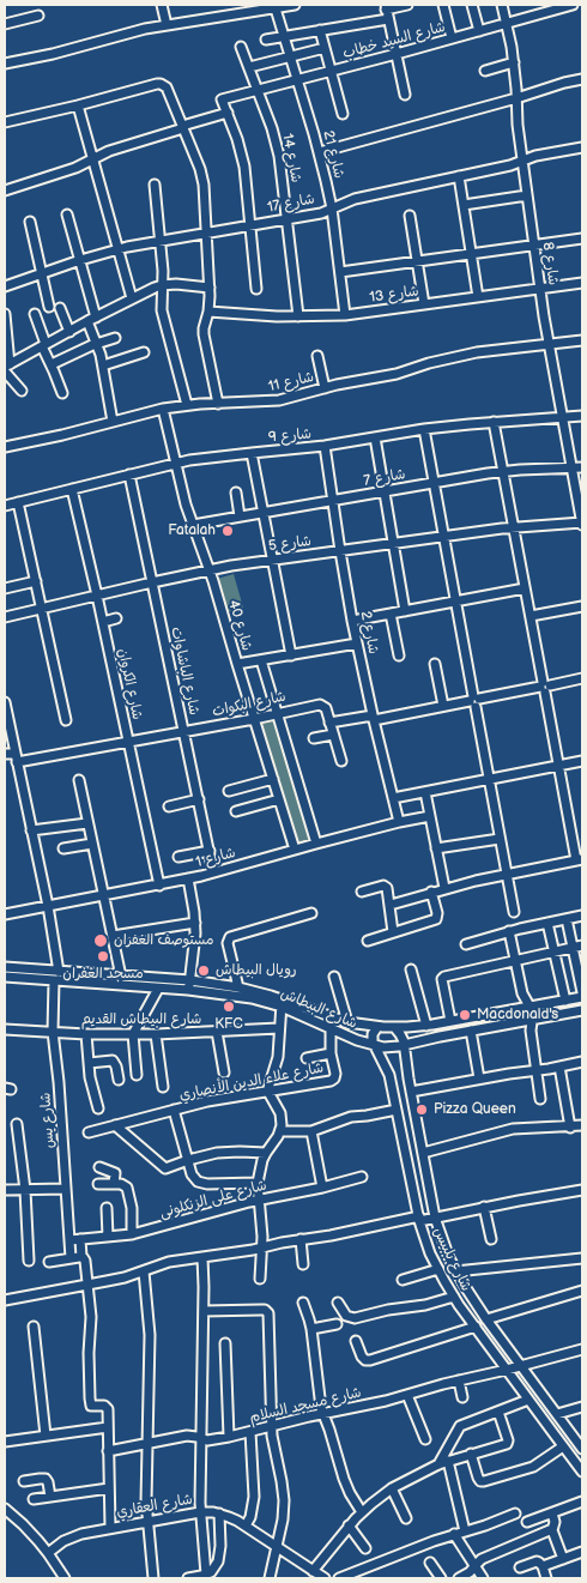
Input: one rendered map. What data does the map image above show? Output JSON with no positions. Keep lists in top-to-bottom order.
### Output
{
  "streets": {
    "street": [
      "شارع السيد خطاب",
      "شارع 21",
      "شارع 14",
      "شارع 17",
      "شارع 8",
      "شارع 13",
      "شارع 11",
      "شارع 9",
      "شارع 7",
      "شارع 5",
      "شارع 40",
      "شارع 2",
      "شارع الباشاوات",
      "شارع الكروان",
      "شارع البكوات",
      "شارع 1",
      "شارع البيطاش",
      "شارع البيطاش القديم",
      "شارع علاء الدين الأنصاري",
      "شارع يس",
      "شارع على الزنكلونى",
      "شارع بلبيس",
      "شارع مسجد السلام",
      "شارع العقاري"
    ]
  },
  "crossings": [
    ["شارع السيد خطاب", "شارع 21"],
    ["شارع السيد خطاب", "شارع 14"],
    ["شارع السيد خطاب", "شارع 8"],
    ["شارع 21", "شارع 17"],
    ["شارع 21", "شارع 13"],
    ["شارع 14", "شارع 17"],
    ["شارع 14", "شارع 13"],
    ["شارع 17", "شارع 8"],
    ["شارع 8", "شارع 13"],
    ["شارع 8", "شارع 11"],
    ["شارع 8", "شارع 9"],
    ["شارع 8", "شارع 7"],
    ["شارع 8", "شارع 5"],
    ["شارع 11", "شارع 40"],
    ["شارع 9", "شارع 40"],
    ["شارع 9", "شارع 2"],
    ["شارع 9", "شارع الباشاوات"],
    ["شارع 9", "شارع الكروان"],
    ["شارع 7", "شارع 40"],
    ["شارع 7", "شارع 2"],
    ["شارع 5", "شارع 40"],
    ["شارع 5", "شارع 2"],
    ["شارع 5", "شارع الباشاوات"],
    ["شارع 5", "شارع الكروان"],
    ["شارع 40", "شارع البكوات"],
    ["شارع 40", "شارع 1"],
    ["شارع 2", "شارع 1"],
    ["شارع الباشاوات", "شارع البكوات"],
    ["شارع الباشاوات", "شارع 1"],
    ["شارع الكروان", "شارع البكوات"],
    ["شارع الكروان", "شارع 1"],
    ["شارع البيطاش", "شارع علاء الدين الأنصاري"],
    ["شارع البيطاش", "شارع يس"],
    ["شارع البيطاش", "شارع بلبيس"],
    ["شارع البيطاش القديم", "شارع يس"],
    ["شارع يس", "شارع على الزنكلونى"],
    ["شارع بلبيس", "شارع مسجد السلام"]
  ],
  "places": [
    "Fatalah",
    "مستوصف الغفران",
    "مسجد الغفران",
    "رويال البيطاش",
    "KFC",
    "Macdonald's",
    "Pizza Queen"
  ]
}
